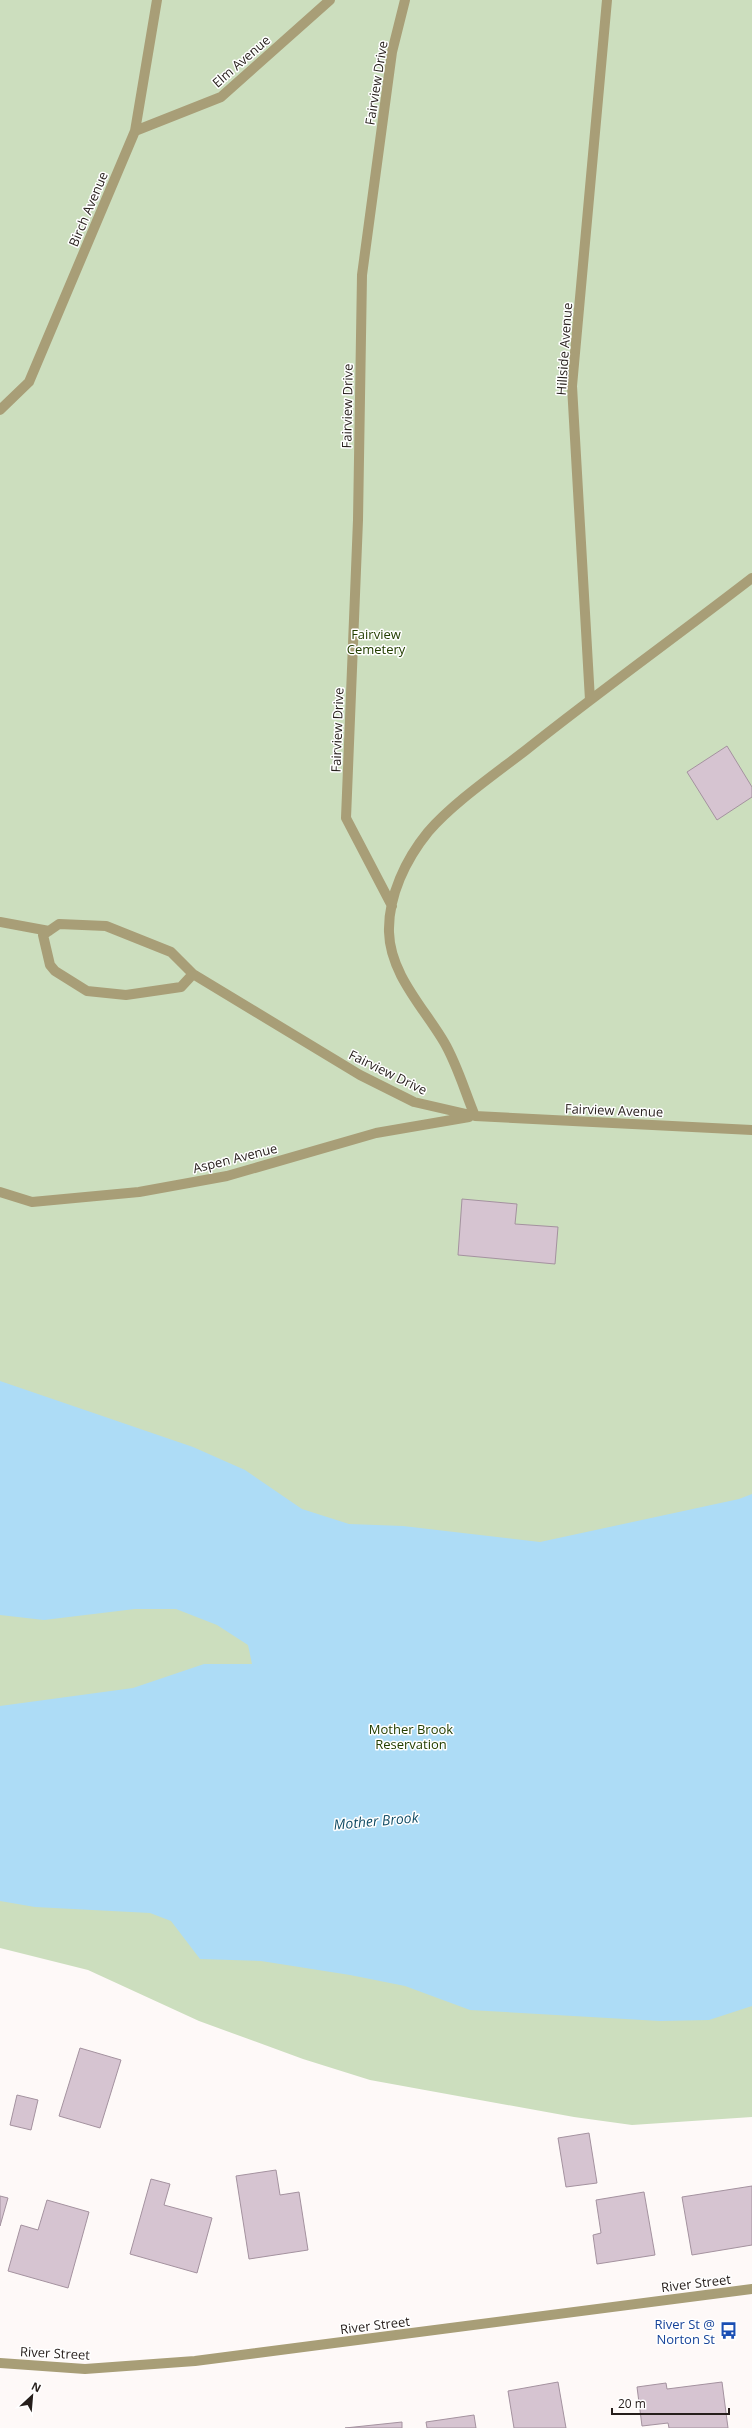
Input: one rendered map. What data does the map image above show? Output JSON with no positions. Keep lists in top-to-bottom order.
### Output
{
  "streets": {
    "street": [
      "Elm Avenue",
      "Fairview Drive",
      "Birch Avenue",
      "Hillside Avenue",
      "Fairview Avenue",
      "Aspen Avenue",
      "River Street"
    ]
  },
  "crossings": [
    ["Elm Avenue", "Birch Avenue"],
    ["Fairview Drive", "Fairview Avenue"],
    ["Fairview Drive", "Aspen Avenue"],
    ["Fairview Avenue", "Aspen Avenue"]
  ],
  "water": ["Mother Brook"],
  "parks": ["Fairview Cemetery", "Mother Brook Reservation"],
  "places": {
    "bus stop": ["River St @ Norton St"]
  },
  "scale_bar": "20 m",
  "north": "top right"
}
